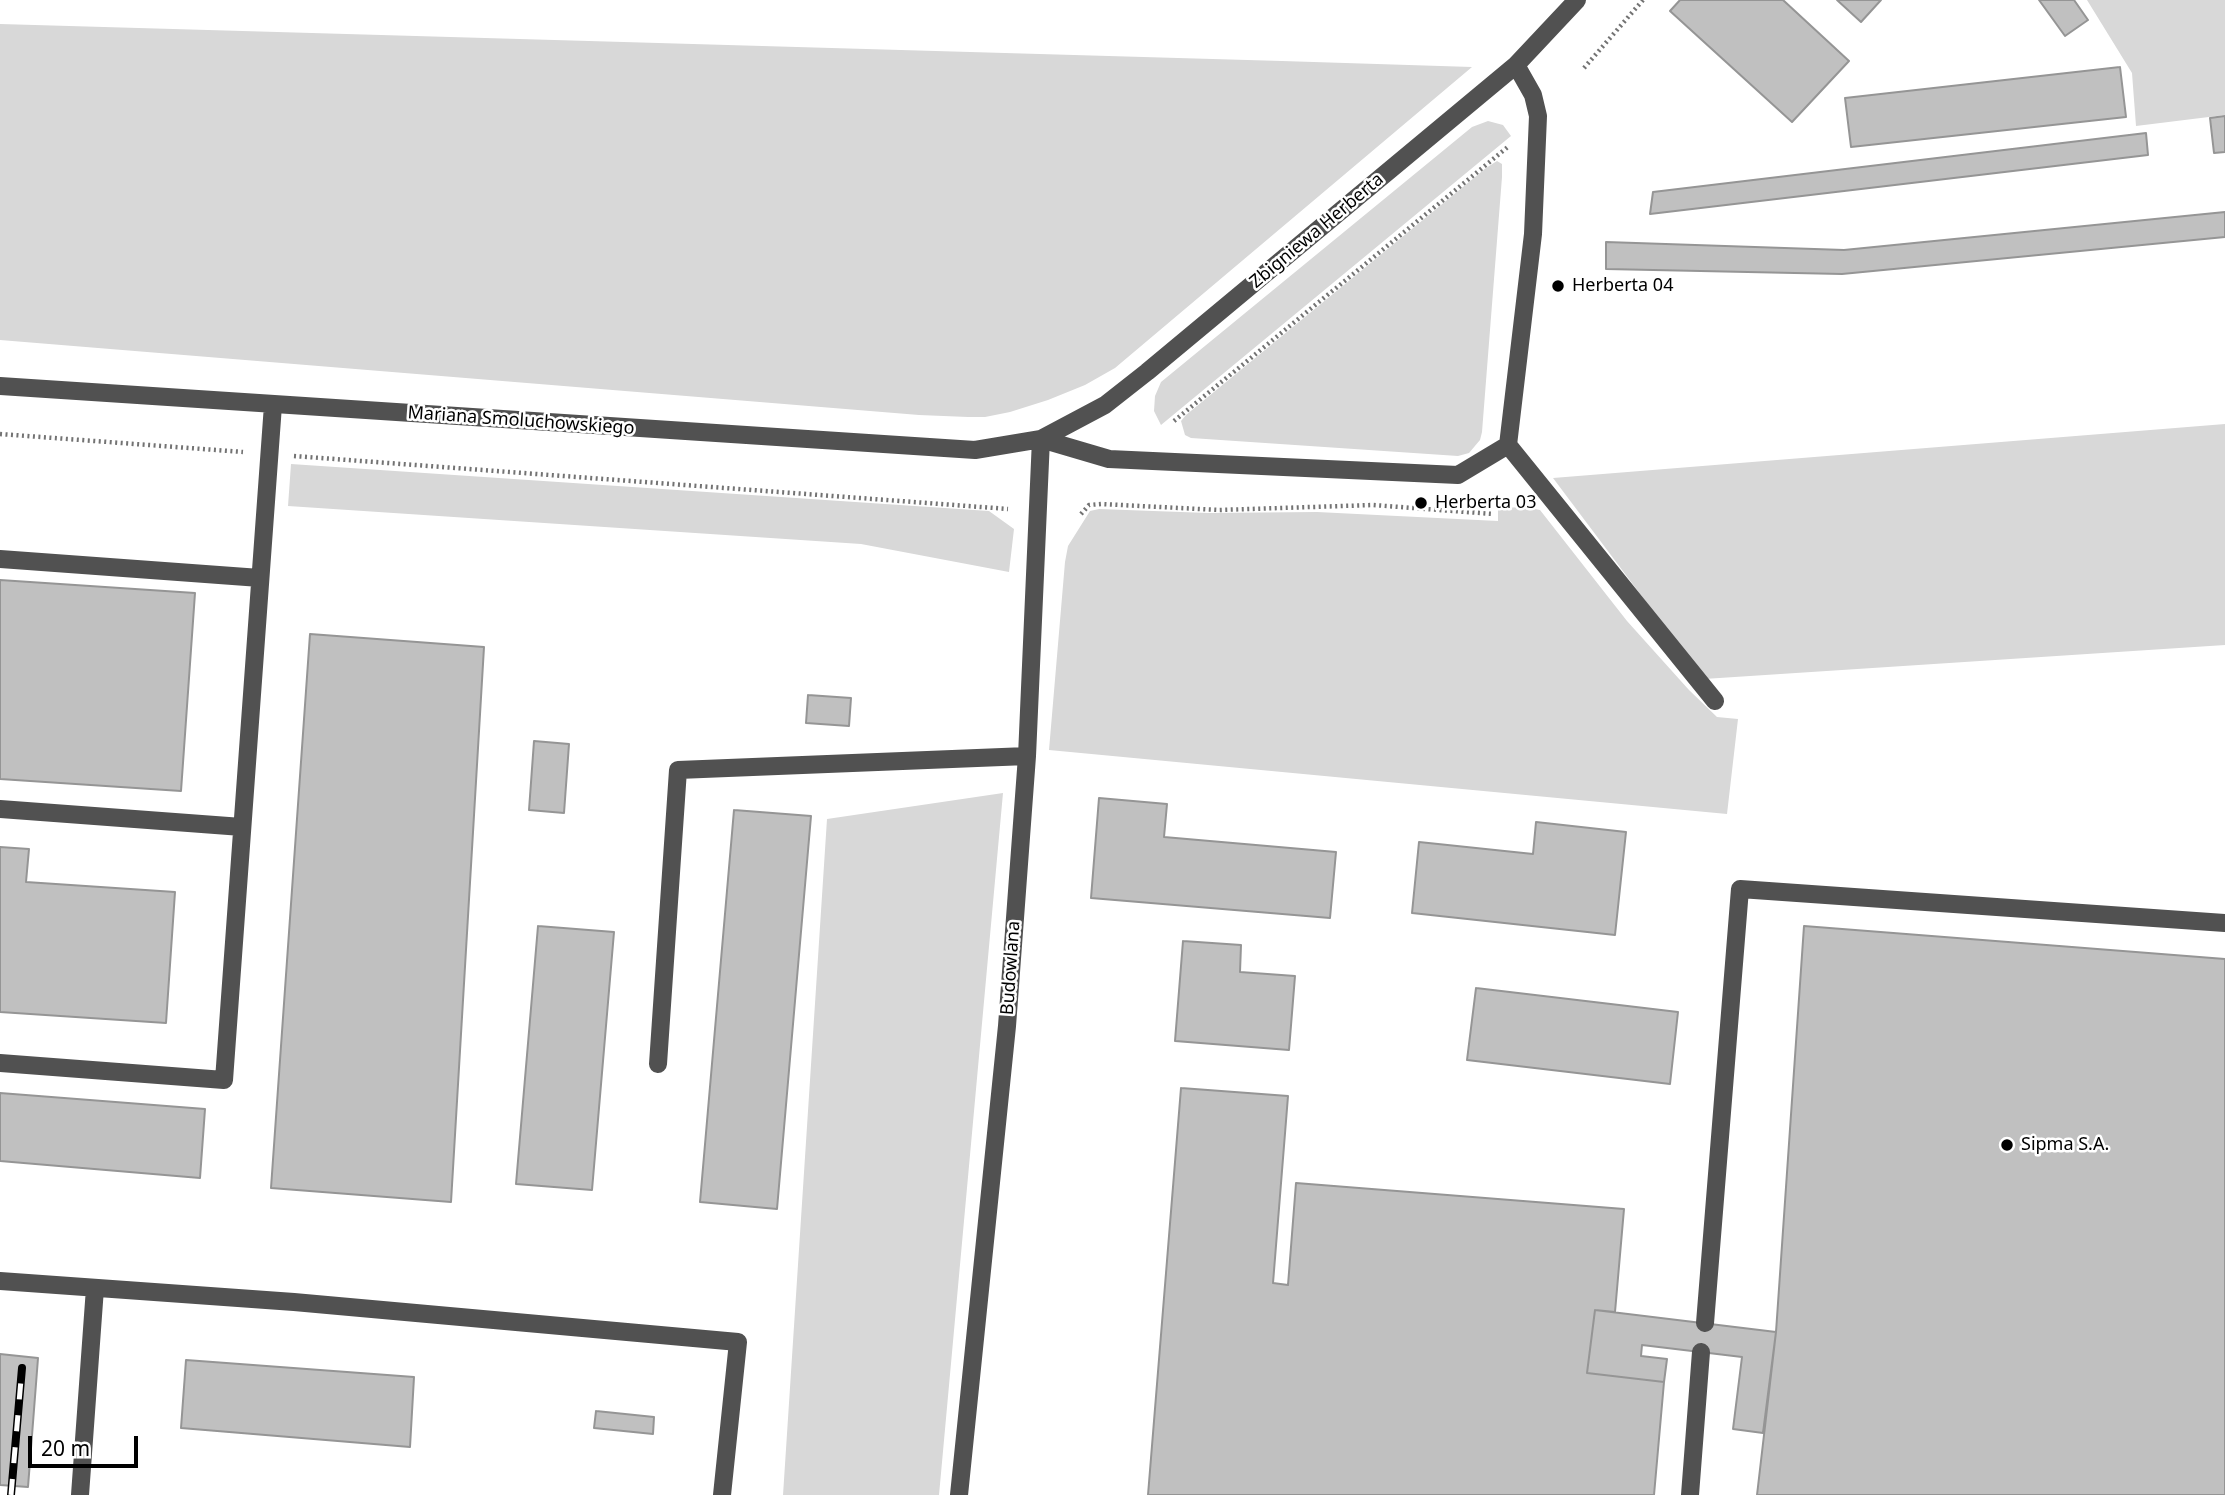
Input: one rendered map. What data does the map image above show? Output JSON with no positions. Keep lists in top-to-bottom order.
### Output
{
  "streets": {
    "street": ["Zbigniewa Herberta", "Mariana Smoluchowskiego", "Budowlana"]
  },
  "crossings": [
    ["Zbigniewa Herberta", "Mariana Smoluchowskiego"],
    ["Zbigniewa Herberta", "Budowlana"],
    ["Mariana Smoluchowskiego", "Budowlana"]
  ],
  "places": ["Herberta 04", "Herberta 03", "Sipma S.A."],
  "scale_bar": "20 m"
}
